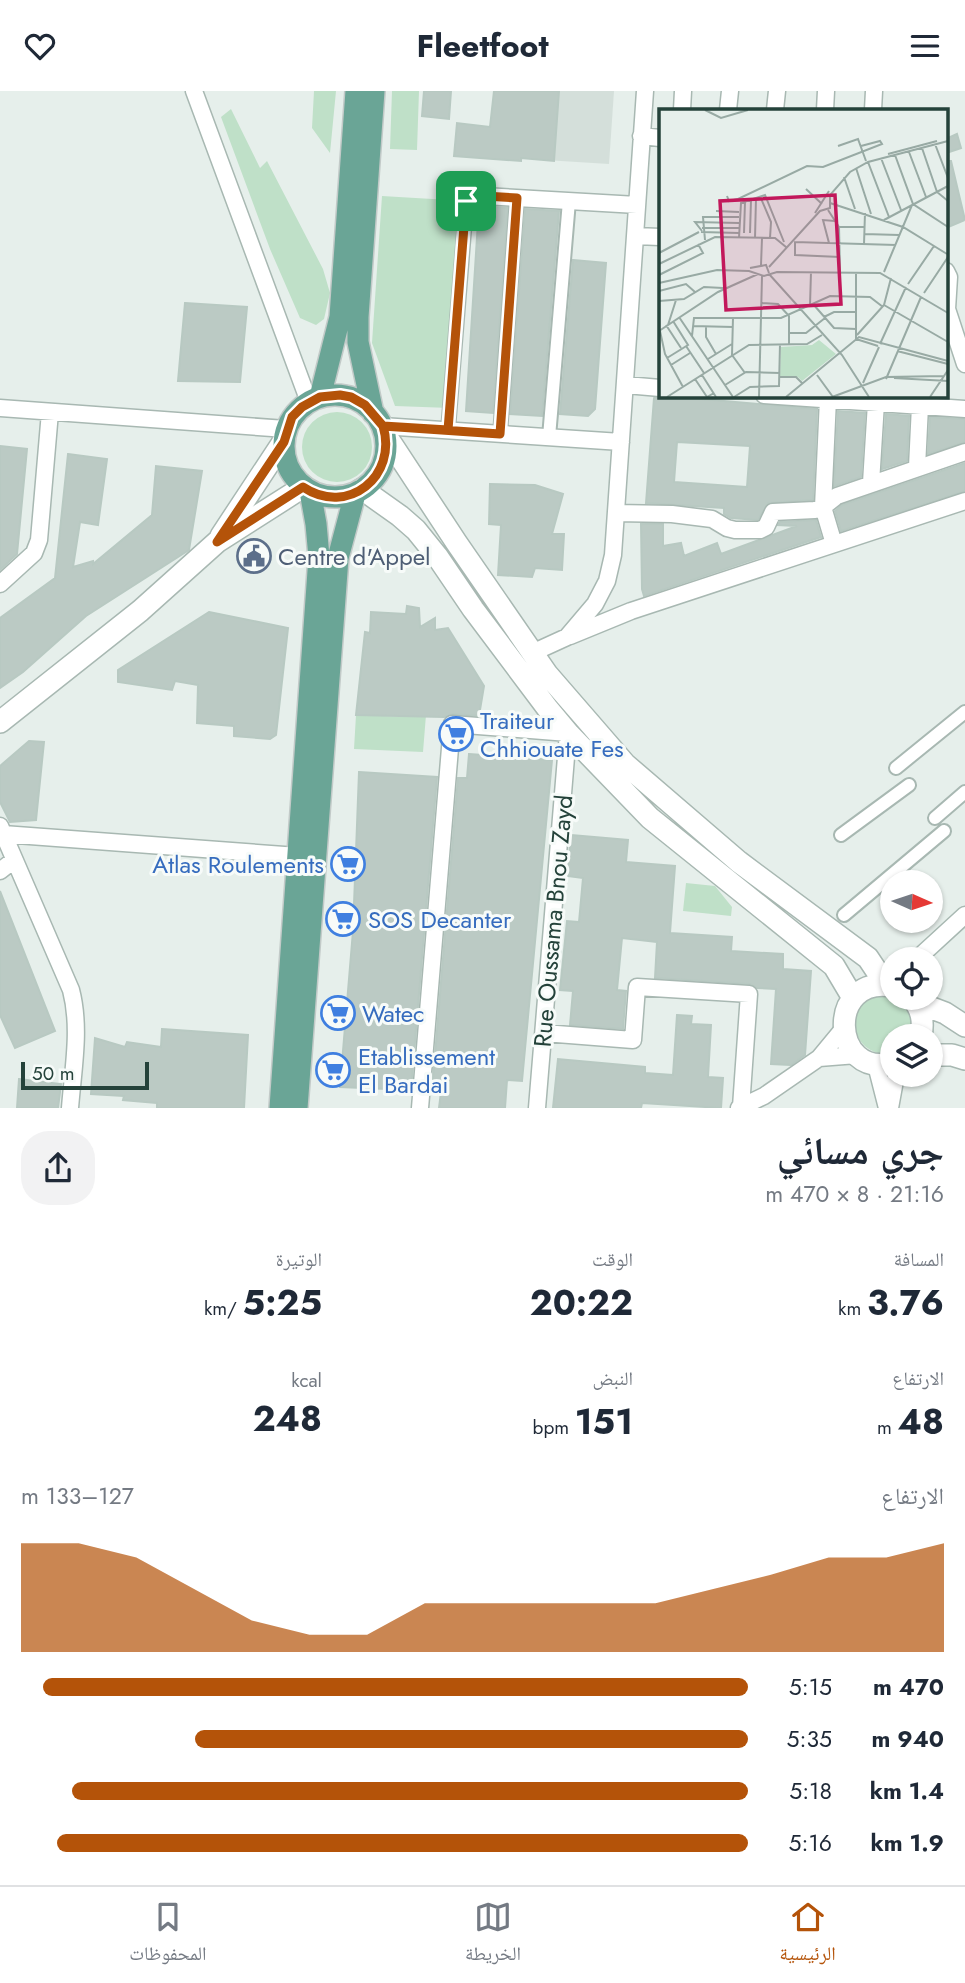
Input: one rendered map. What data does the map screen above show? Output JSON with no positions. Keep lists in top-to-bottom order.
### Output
{
  "streets": {
    "street": ["Rue Oussama Bnou Zayd"]
  },
  "places": {
    "public building": ["Centre d'Appel"],
    "supermarket": [
      "Traiteur Chhiouate Fes",
      "Atlas Roulements",
      "SOS Decanter",
      "Watec",
      "Etablissement El Bardai"
    ]
  },
  "scale_bar": "50 m",
  "north": "right",
  "page": {
    "header": "Fleetfoot",
    "scale": "50 m",
    "heading": ["جري مسائي", "21:16 · 8 × 470 m"],
    "stats": [
      ["المسافة", "3.76 km"],
      ["الوقت", "20:22"],
      ["الوتيرة", "5:25 /km"],
      ["الارتفاع", "48 m"],
      ["النبض", "151 bpm"],
      ["kcal", "248"]
    ],
    "chart": ["الارتفاع", "127–133 m"],
    "list": [
      {
        "name": "470 m",
        "note": "5:15"
      },
      {
        "name": "940 m",
        "note": "5:35"
      },
      {
        "name": "1.4 km",
        "note": "5:18"
      },
      {
        "name": "1.9 km",
        "note": "5:16"
      }
    ],
    "tabs": ["الرئيسية", "الخريطة", "المحفوظات"]
  }
}
